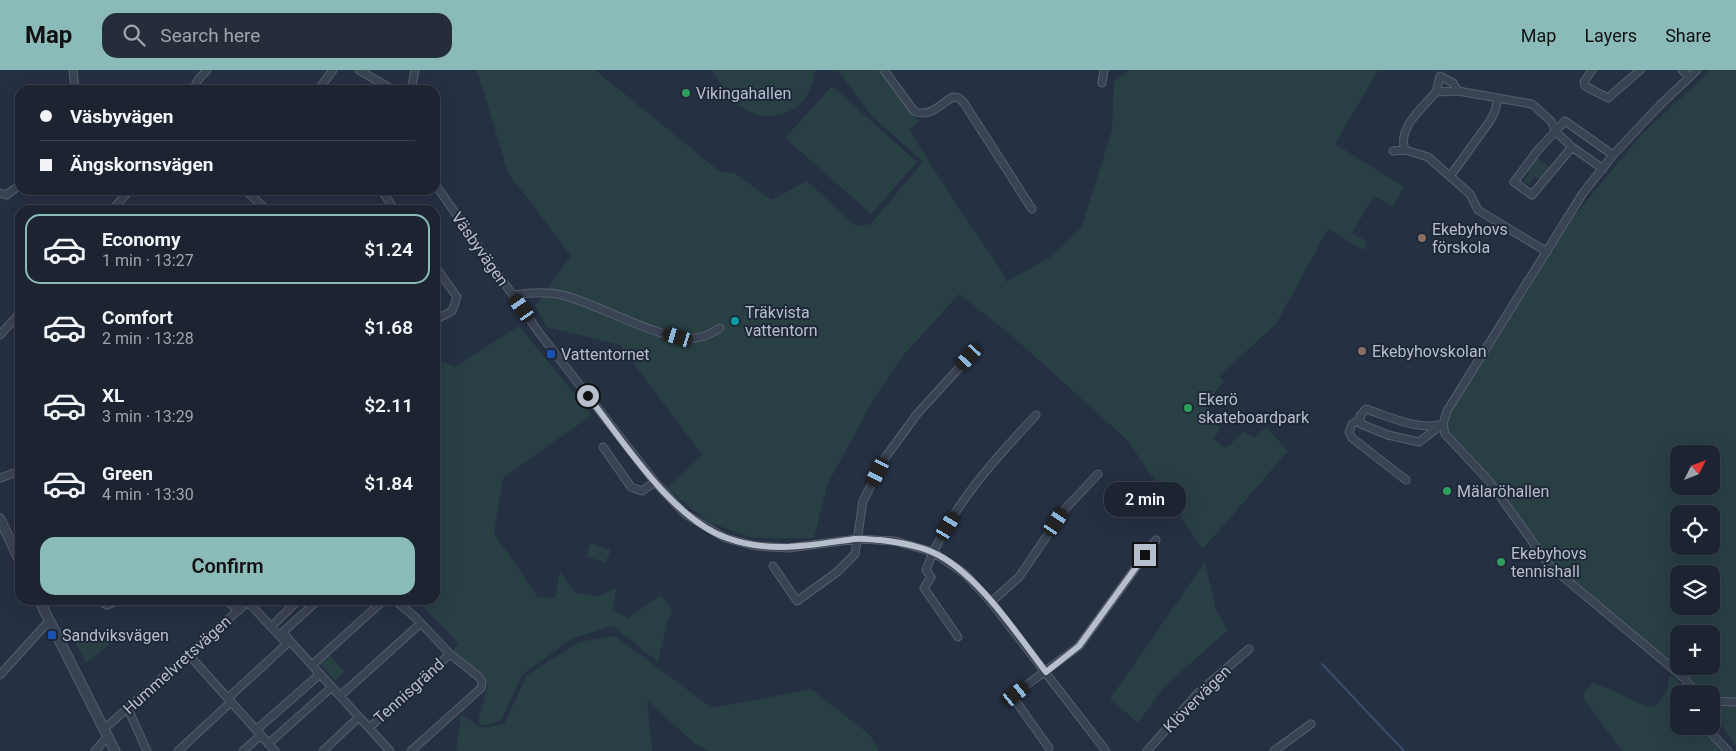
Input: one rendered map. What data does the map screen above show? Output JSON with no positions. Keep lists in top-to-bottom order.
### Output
{
  "streets": {
    "street": [
      "Väsbyvägen",
      "Hummelvretsvägen",
      "Tennisgränd",
      "Klövervägen"
    ]
  },
  "places": {
    "other": [
      "Vikingahallen",
      "Ekebyhovs förskola",
      "Träkvista vattentorn",
      "Ekebyhovskolan",
      "Ekerö skateboardpark",
      "Mälaröhallen",
      "Ekebyhovs tennishall"
    ],
    "transit": ["Vattentornet", "Sandviksvägen"]
  },
  "north": "top right",
  "page": {
    "header": "Map",
    "search": "Search here",
    "nav": ["Map", "Layers", "Share"],
    "banner": ["Väsbyvägen", "Ängskornsvägen"],
    "list": [
      {
        "name": "Economy",
        "note": "1 min · 13:27",
        "value": "$1.24"
      },
      {
        "name": "Comfort",
        "note": "2 min · 13:28",
        "value": "$1.68"
      },
      {
        "name": "XL",
        "note": "3 min · 13:29",
        "value": "$2.11"
      },
      {
        "name": "Green",
        "note": "4 min · 13:30",
        "value": "$1.84"
      }
    ],
    "map_buttons": ["+", "−"],
    "bubble": "2 min",
    "buttons": "Confirm"
  }
}
